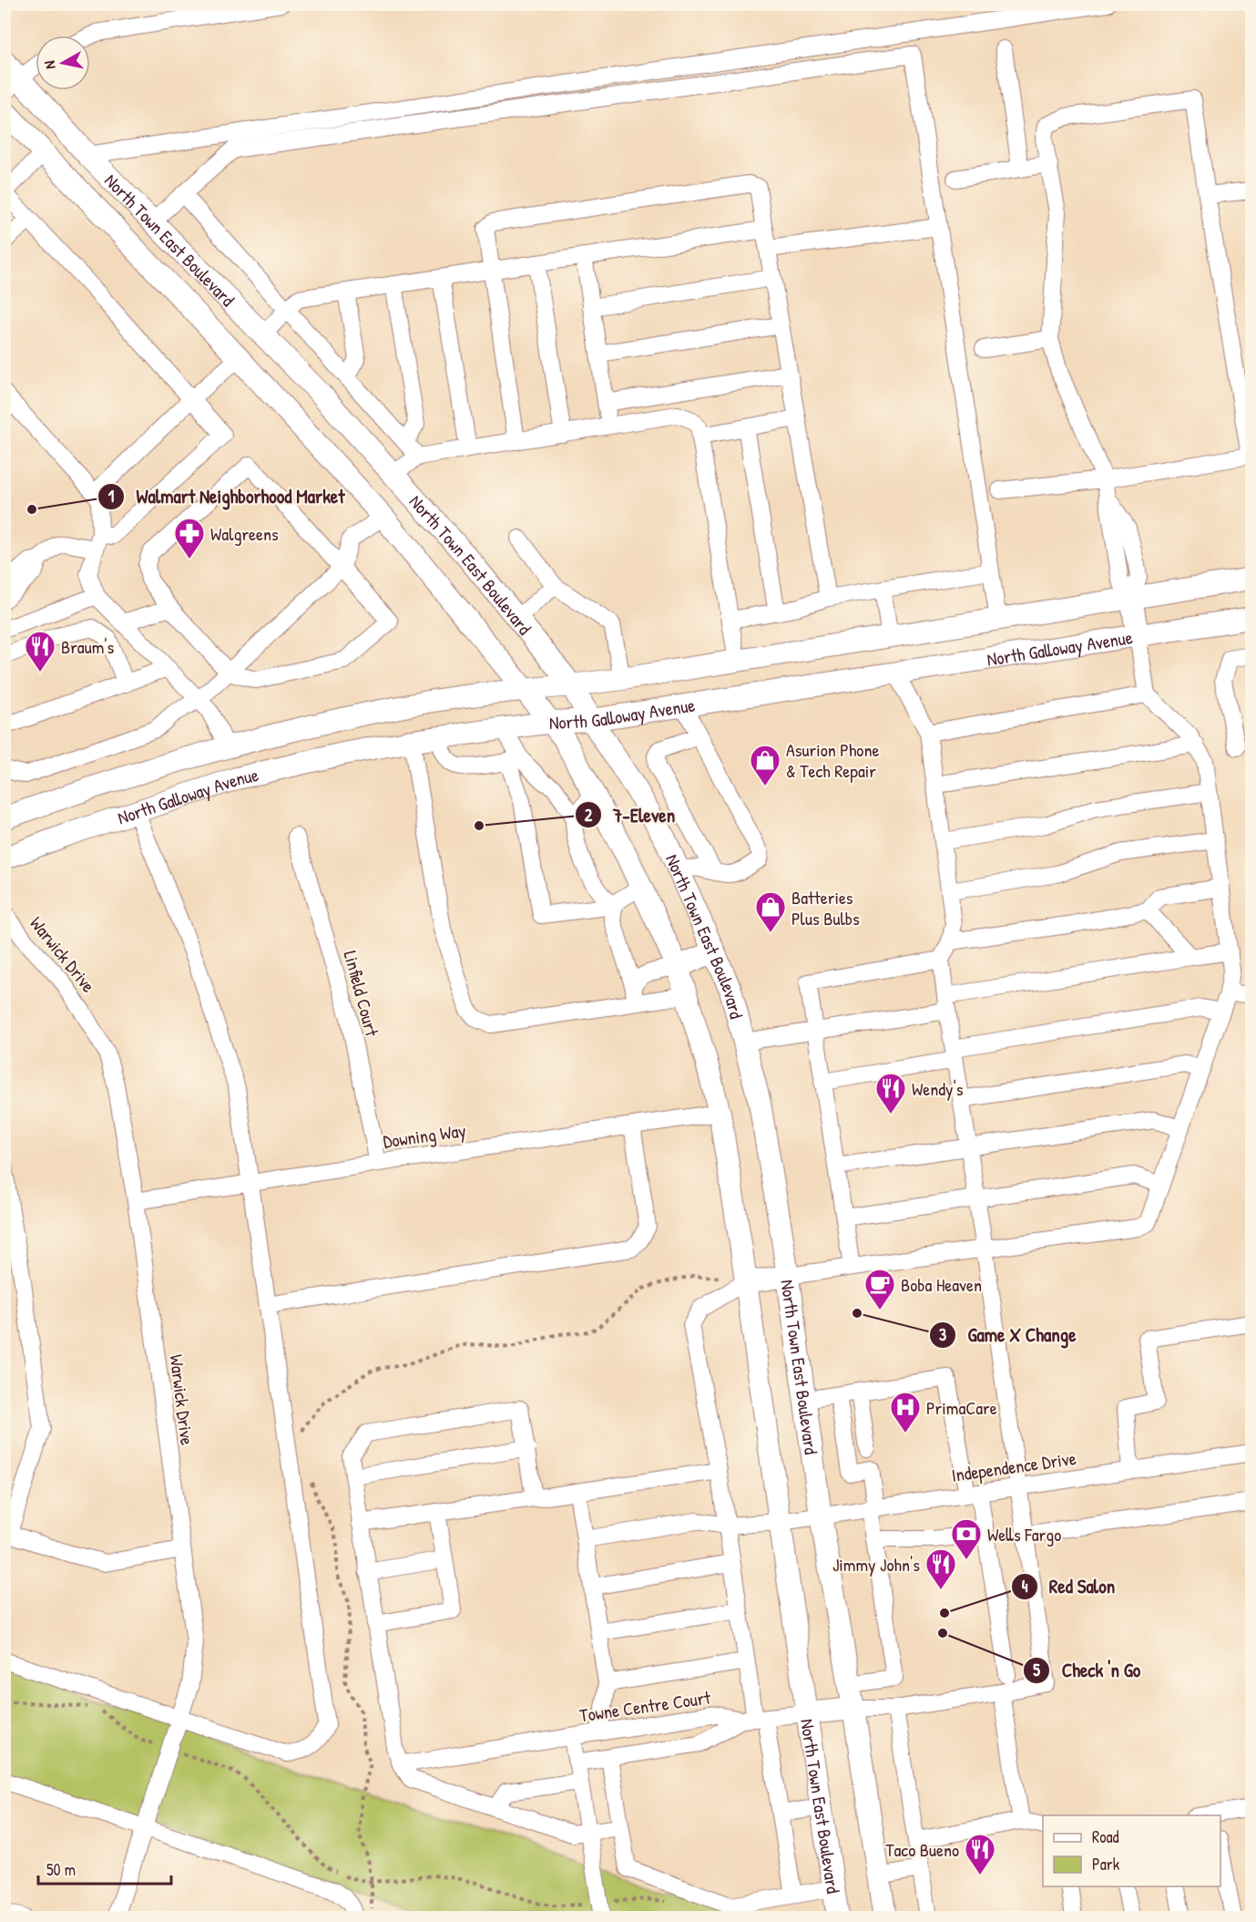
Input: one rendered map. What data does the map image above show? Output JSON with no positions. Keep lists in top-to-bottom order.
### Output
{
  "streets": {
    "main road": ["North Town East Boulevard", "North Galloway Avenue"],
    "street": [
      "Warwick Drive",
      "Linfield Court",
      "Downing Way",
      "Independence Drive",
      "Towne Centre Court"
    ]
  },
  "crossings": [
    ["North Town East Boulevard", "North Galloway Avenue"],
    ["North Town East Boulevard", "Downing Way"],
    ["North Town East Boulevard", "Independence Drive"],
    ["North Town East Boulevard", "Towne Centre Court"],
    ["Warwick Drive", "Downing Way"],
    ["Linfield Court", "Downing Way"]
  ],
  "places": {
    "other": [
      "Walmart Neighborhood Market",
      "7-Eleven",
      "Game X Change",
      "Red Salon",
      "Check 'n Go"
    ],
    "pharmacy": ["Walgreens"],
    "restaurant": [
      "Braum's",
      "Wendy's",
      "Jimmy John's",
      "Taco Bueno"
    ],
    "shop": ["Asurion Phone & Tech Repair", "Batteries Plus Bulbs"],
    "cafe": ["Boba Heaven"],
    "hospital": ["PrimaCare"],
    "bank": ["Wells Fargo"]
  },
  "legend": ["Road", "Park"],
  "scale_bar": "50 m",
  "north": "left"
}
